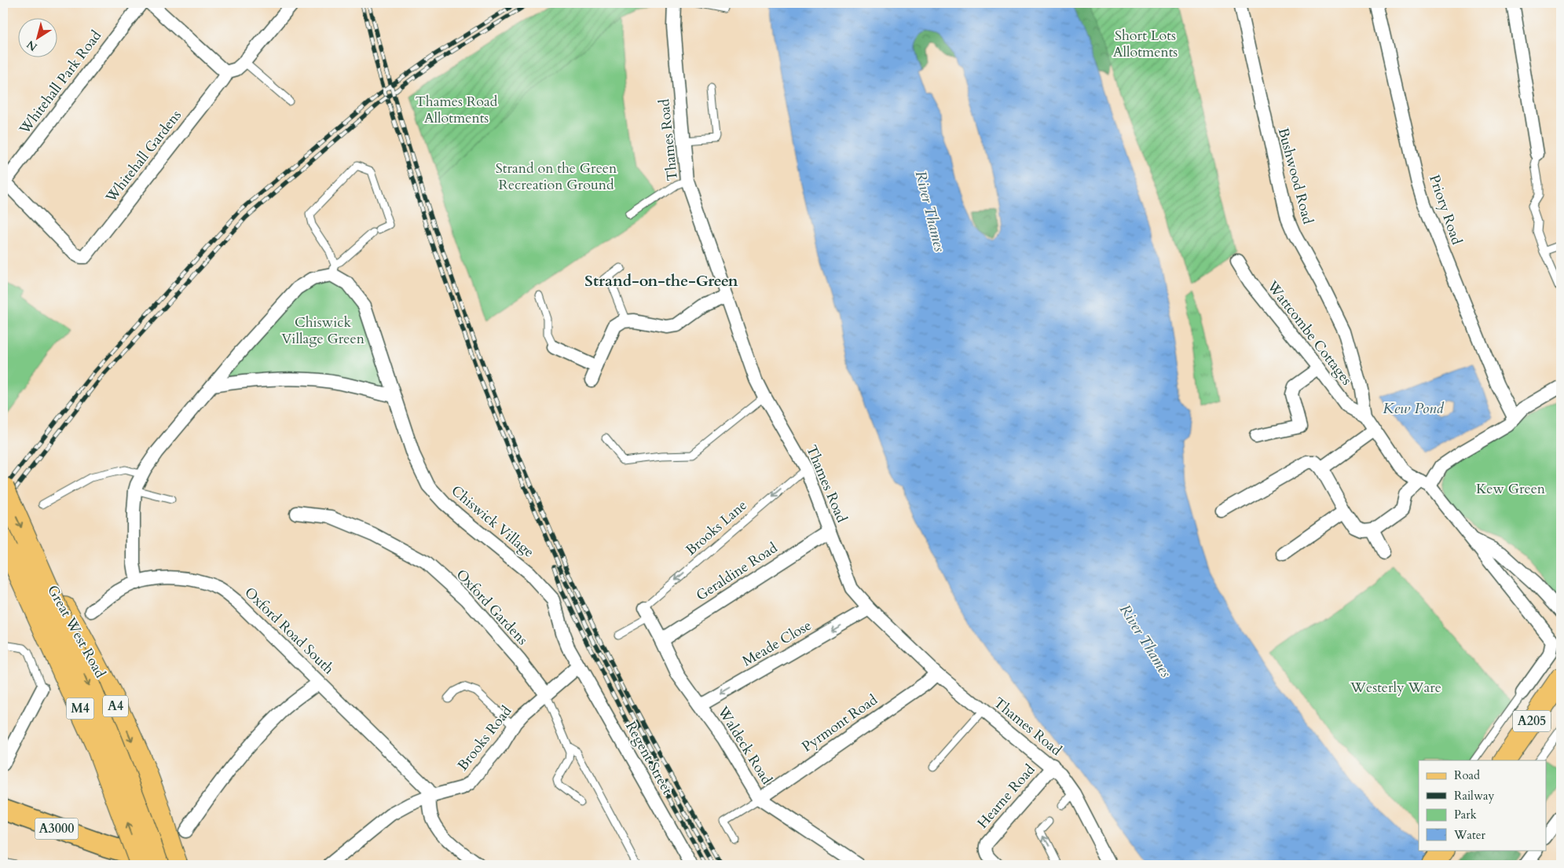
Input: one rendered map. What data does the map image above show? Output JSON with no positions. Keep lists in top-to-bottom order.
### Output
{
  "streets": {
    "highway": [
      "Great West Road",
      "A4",
      "M4",
      "A205"
    ],
    "main road": ["A3000"],
    "street": [
      "Whitehall Park Road",
      "Thames Road",
      "Whitehall Gardens",
      "Bushwood Road",
      "Priory Road",
      "Wattcombe Cottages",
      "Chiswick Village",
      "Geraldine Road",
      "Oxford Gardens",
      "Oxford Road South",
      "Meade Close",
      "Pyrmont Road",
      "Brooks Road",
      "Waldeck Road",
      "Regent Street",
      "Hearne Road"
    ],
    "lane": ["Brooks Lane"]
  },
  "crossings": [
    ["Whitehall Park Road", "Whitehall Gardens"],
    ["Thames Road", "Brooks Lane"],
    ["Thames Road", "Geraldine Road"],
    ["Thames Road", "Meade Close"],
    ["Thames Road", "Pyrmont Road"],
    ["Thames Road", "Hearne Road"],
    ["Bushwood Road", "Wattcombe Cottages"],
    ["Chiswick Village", "Brooks Road"],
    ["Chiswick Village", "Regent Street"],
    ["Brooks Lane", "Waldeck Road"],
    ["Geraldine Road", "Waldeck Road"],
    ["Oxford Gardens", "Brooks Road"],
    ["Oxford Road South", "Brooks Road"],
    ["Great West Road", "M4"],
    ["Meade Close", "Waldeck Road"],
    ["Pyrmont Road", "Waldeck Road"],
    ["Brooks Road", "Regent Street"]
  ],
  "one_way": ["Brooks Lane", "Meade Close"],
  "districts": ["Strand-on-the-Green"],
  "water": ["River Thames", "Kew Pond"],
  "parks": [
    "Short Lots Allotments",
    "Thames Road Allotments",
    "Strand on the Green Recreation Ground",
    "Chiswick Village Green",
    "Kew Green",
    "Westerly Ware"
  ],
  "legend": [
    "Road",
    "Railway",
    "Park",
    "Water"
  ],
  "north": "bottom left"
}
